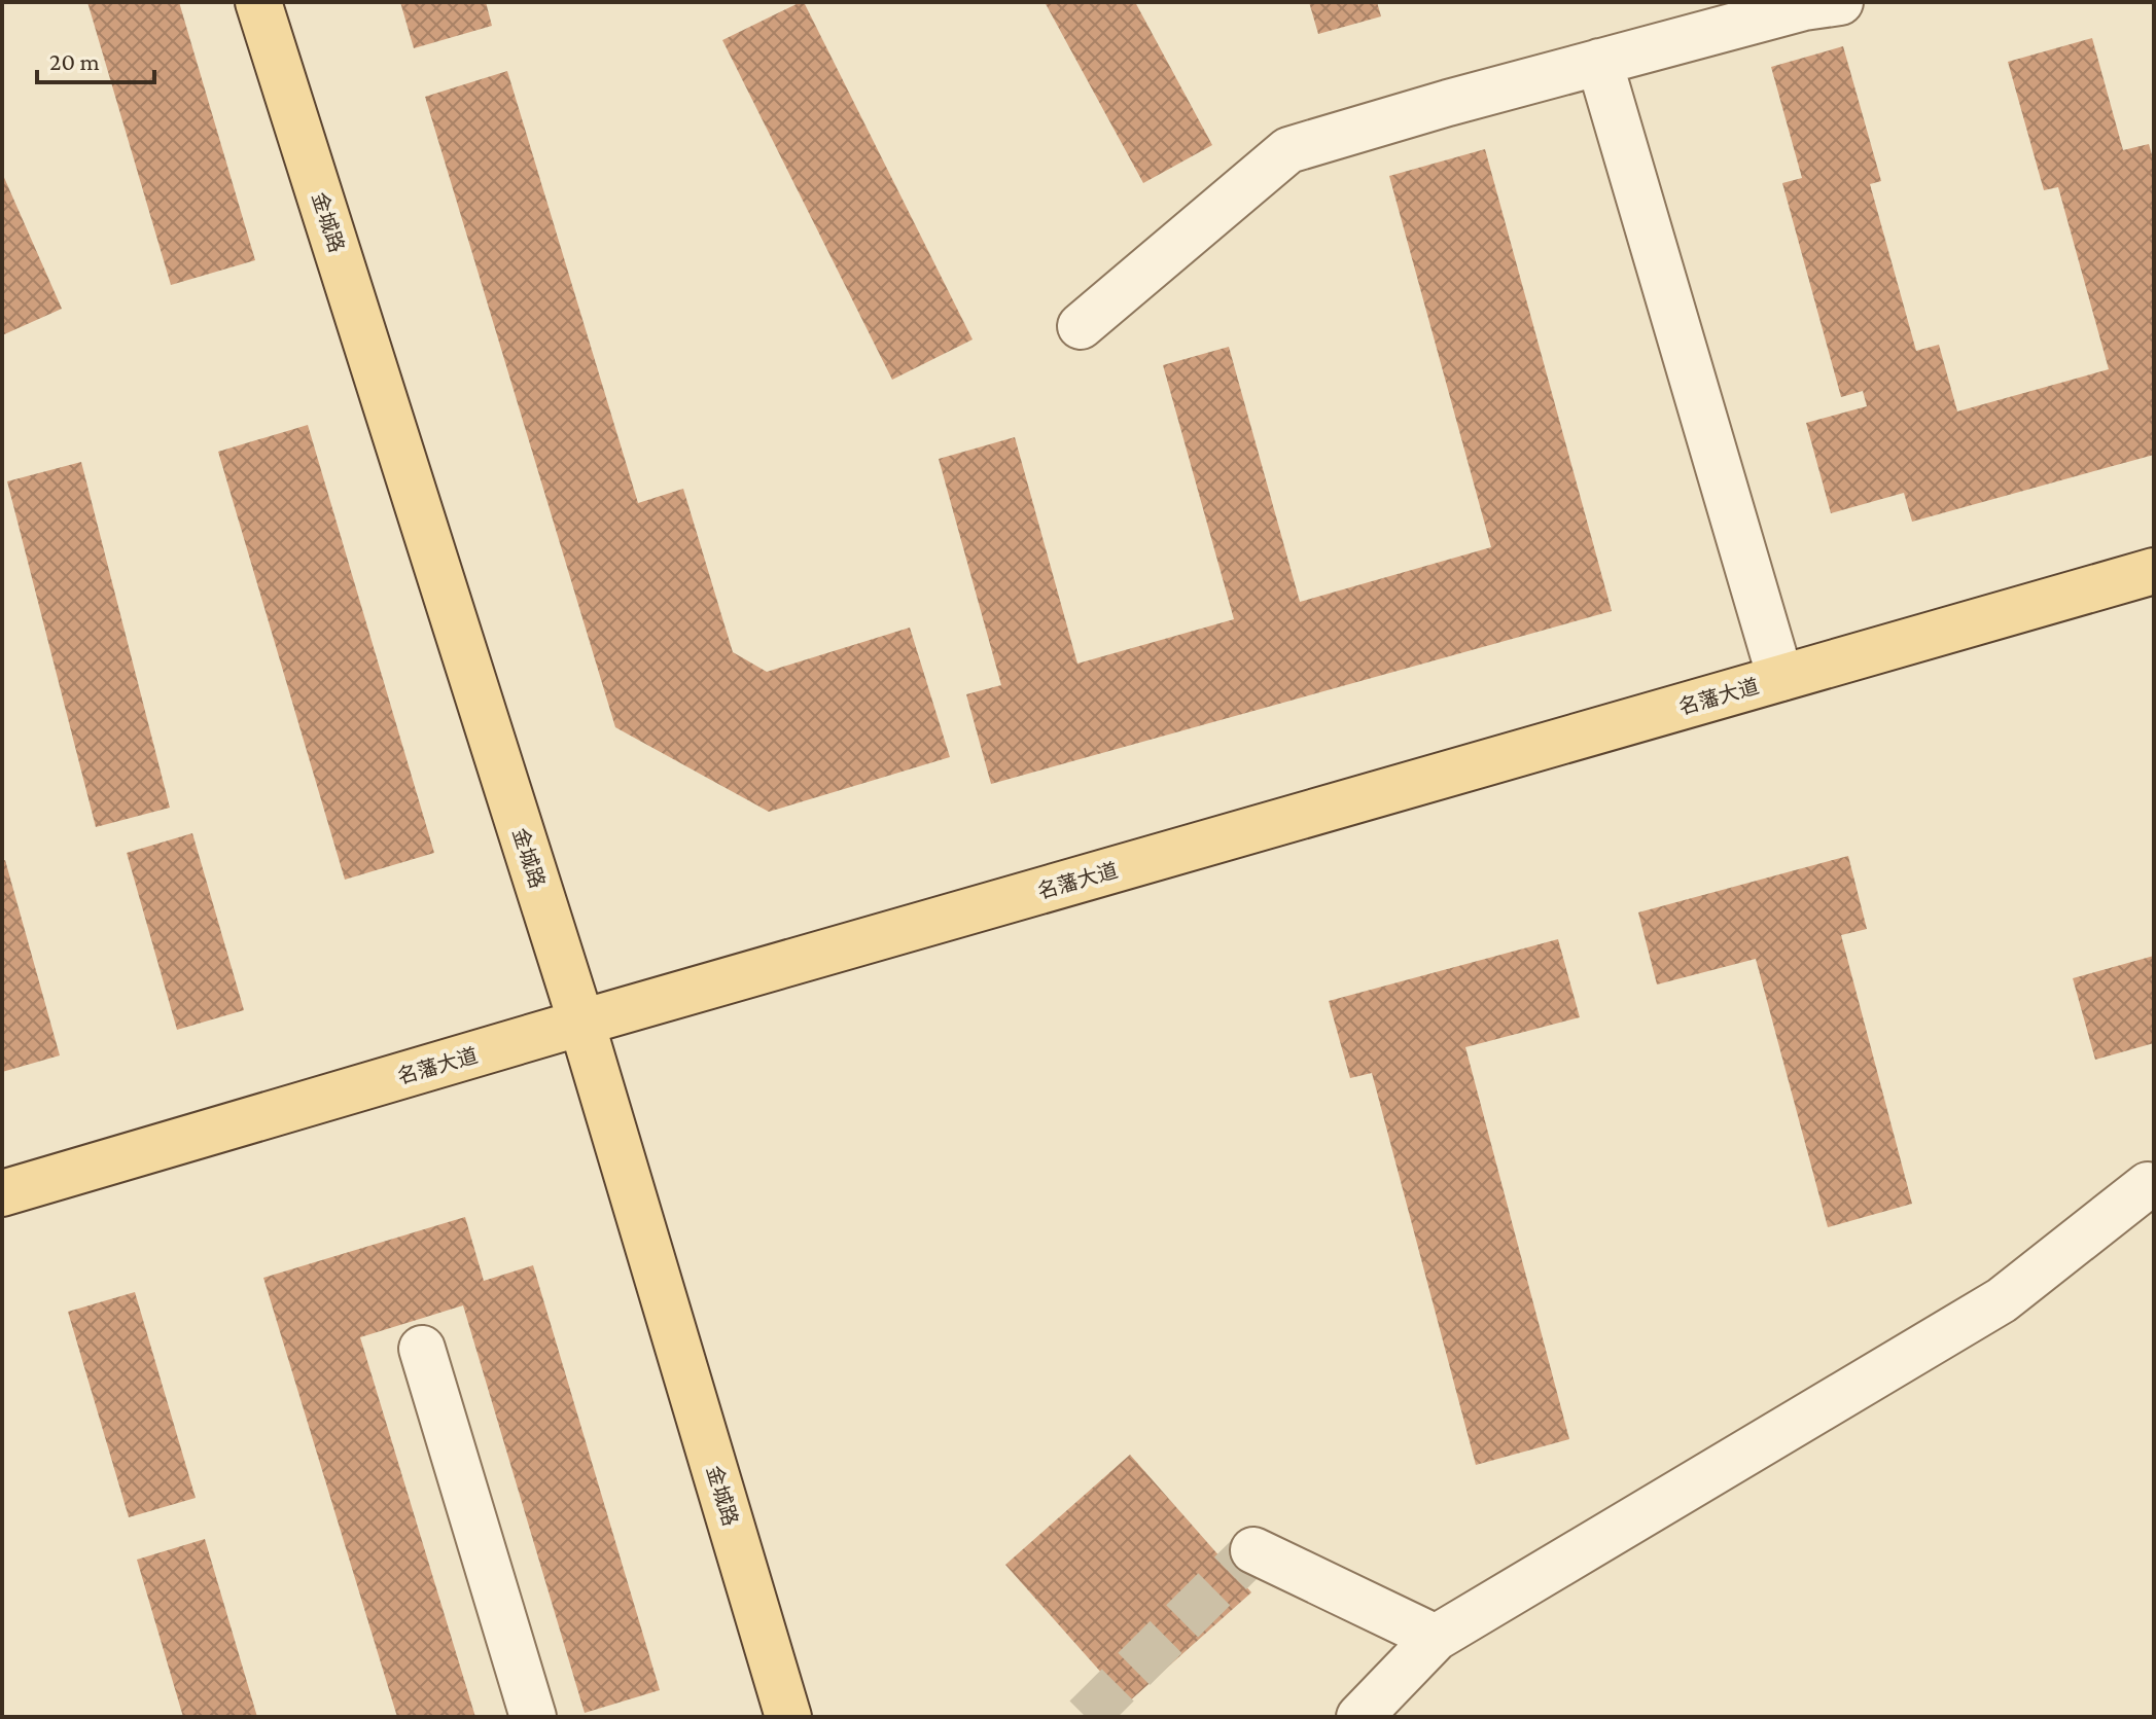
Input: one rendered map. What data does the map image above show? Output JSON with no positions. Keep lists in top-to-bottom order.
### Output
{
  "streets": {
    "main road": ["金城路", "名藩大道"]
  },
  "crossings": [
    ["金城路", "名藩大道"]
  ],
  "scale_bar": "20 m"
}
